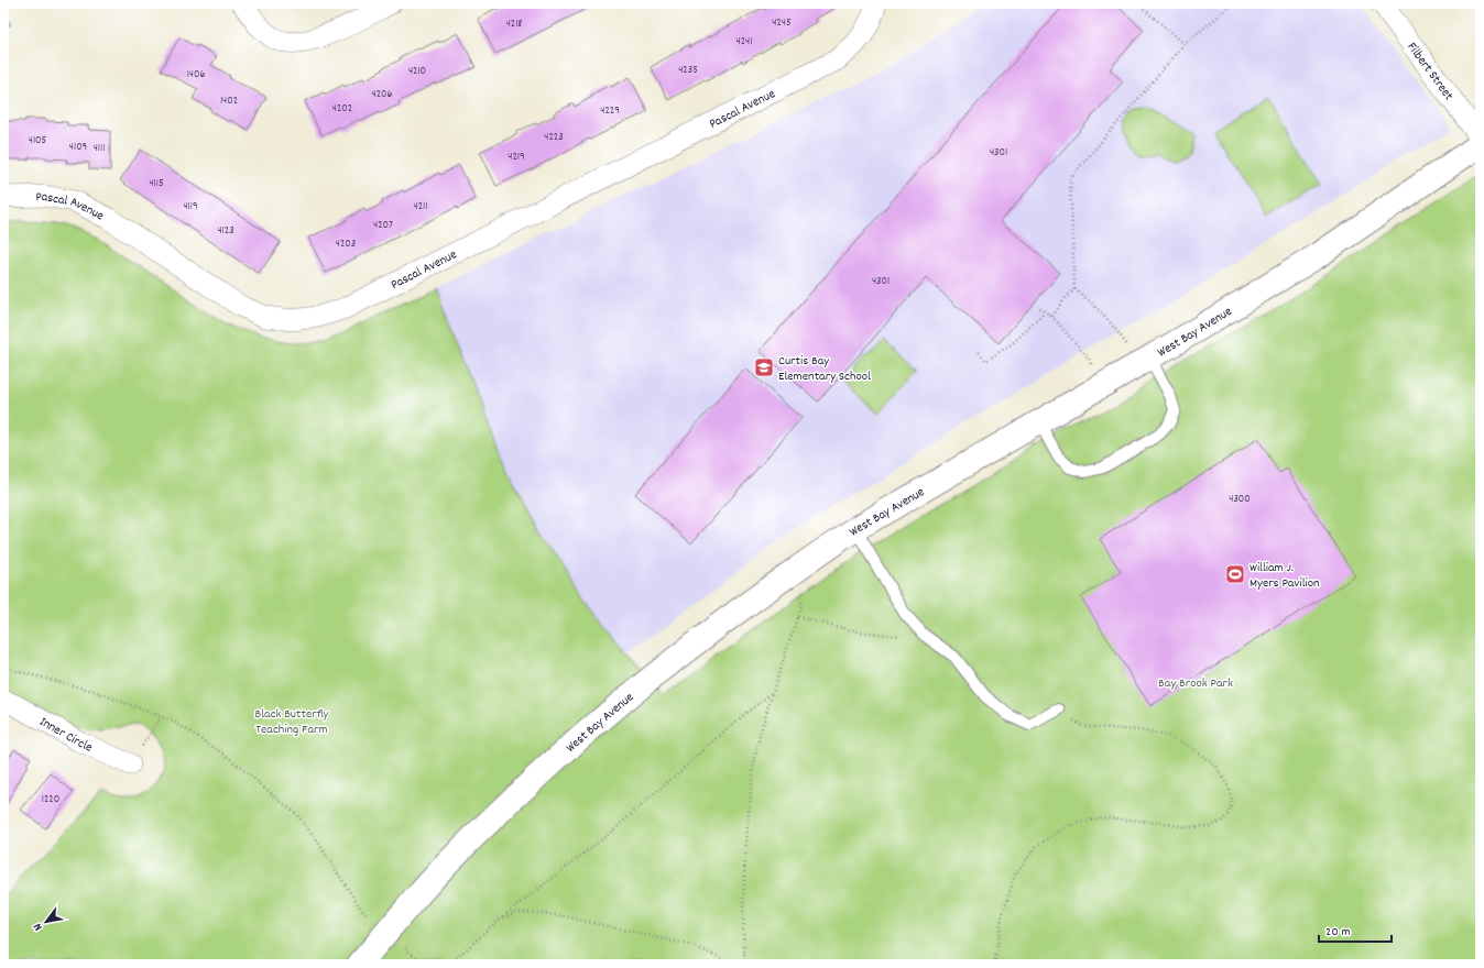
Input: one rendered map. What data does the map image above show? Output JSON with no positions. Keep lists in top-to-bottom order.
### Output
{
  "streets": {
    "street": [
      "Filbert Street",
      "Pascal Avenue",
      "West Bay Avenue",
      "Inner Circle"
    ]
  },
  "parks": ["Bay Brook Park", "Black Butterfly Teaching Farm"],
  "places": {
    "school or university": ["Curtis Bay Elementary School"],
    "sports": ["William J. Myers Pavilion"]
  },
  "house_numbers": [
    "4245",
    "4218",
    "4241",
    "4235",
    "4210",
    "1406",
    "4206",
    "1402",
    "4202",
    "4229",
    "4223",
    "4105",
    "4109",
    "4111",
    "4301",
    "4219",
    "4115",
    "4119",
    "4211",
    "4207",
    "4123",
    "4203",
    "4301",
    "4300",
    "1220"
  ],
  "scale_bar": "20 m",
  "north": "bottom left"
}
